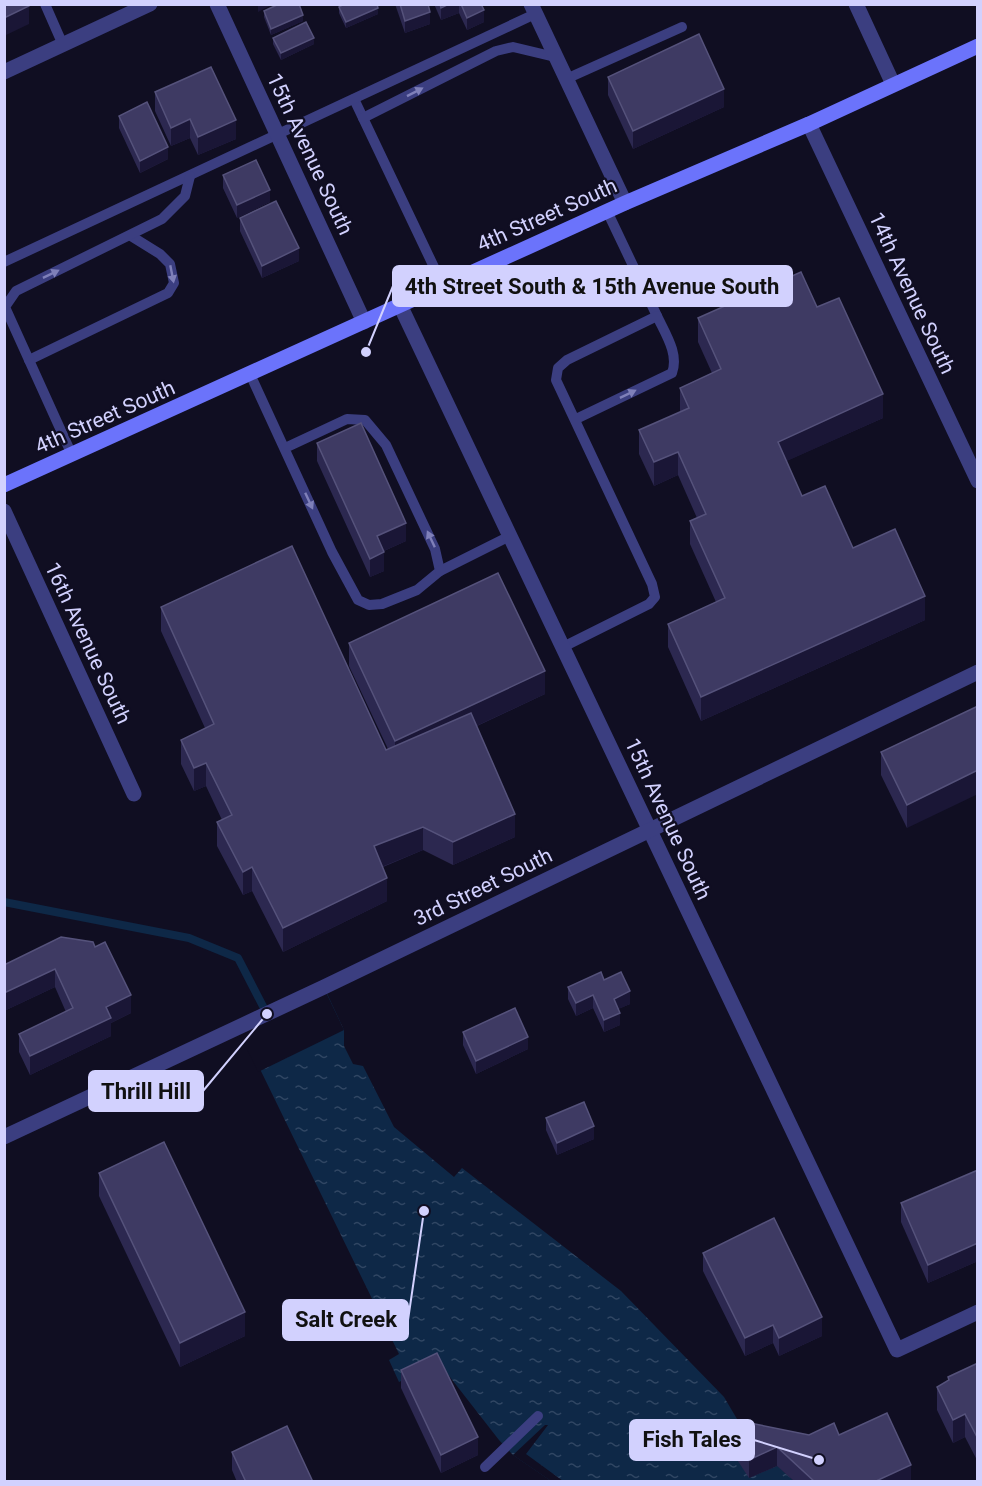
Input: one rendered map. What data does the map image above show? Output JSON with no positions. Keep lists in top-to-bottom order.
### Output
{
  "streets": {
    "main road": ["4th Street South"],
    "street": [
      "15th Avenue South",
      "14th Avenue South",
      "16th Avenue South",
      "3rd Street South"
    ]
  },
  "crossings": [
    ["15th Avenue South", "4th Street South"],
    ["15th Avenue South", "3rd Street South"],
    ["4th Street South", "14th Avenue South"]
  ],
  "places": [
    "4th Street South & 15th Avenue South",
    "Thrill Hill",
    "Salt Creek",
    "Fish Tales"
  ]
}
